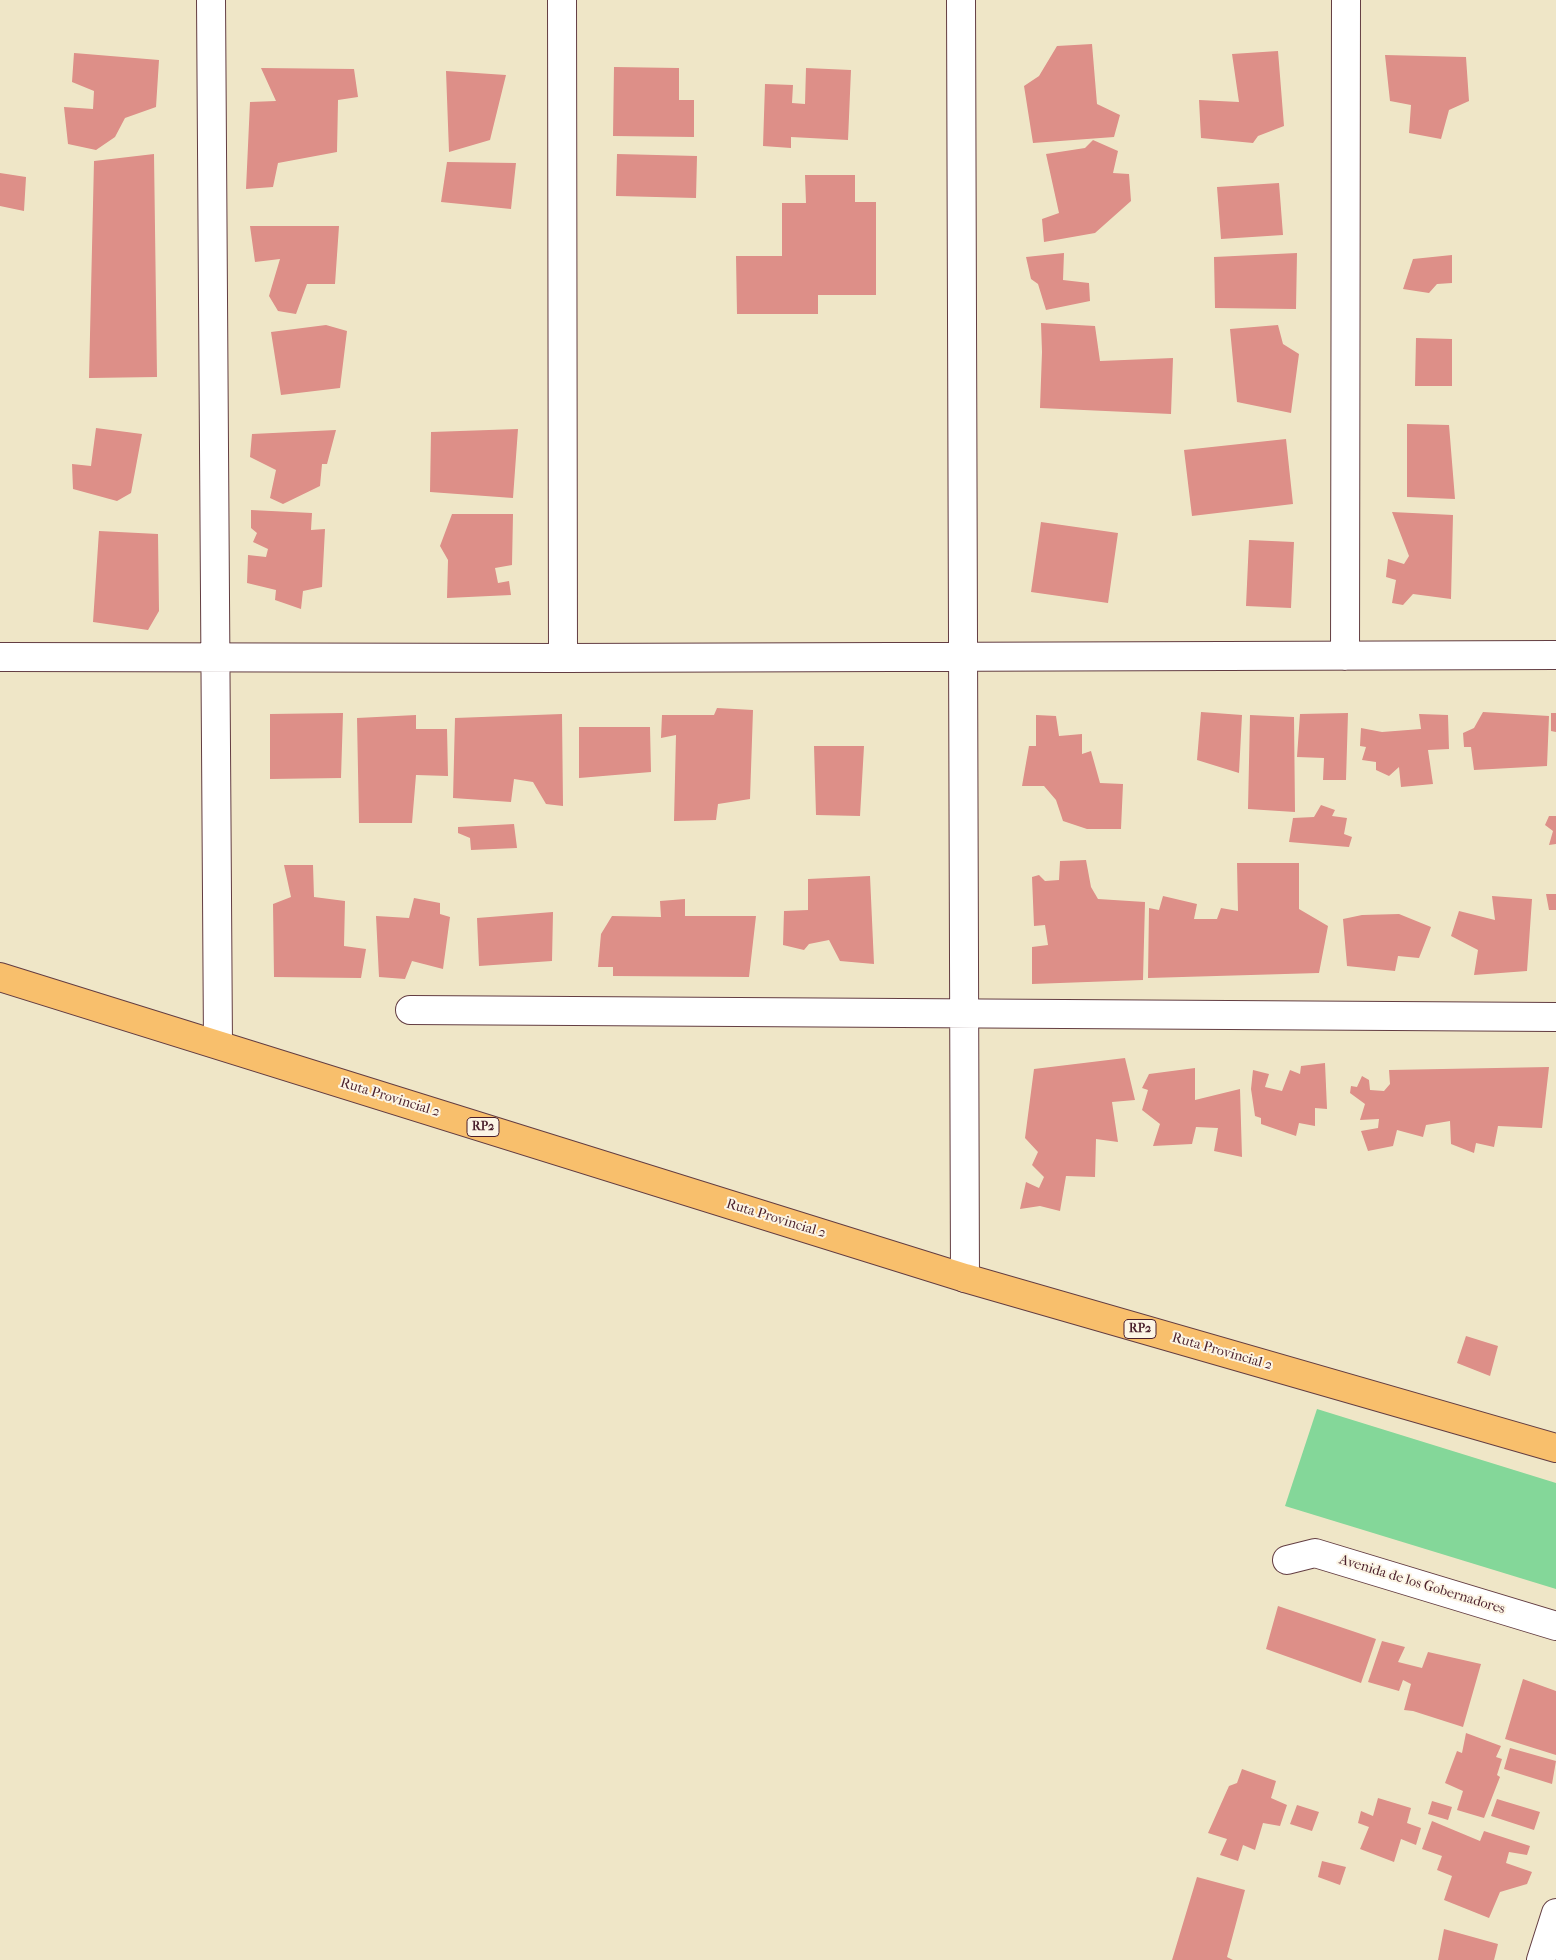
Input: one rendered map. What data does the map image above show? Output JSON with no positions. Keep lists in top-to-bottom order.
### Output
{
  "streets": {
    "main road": ["Ruta Provincial 2", "RP2"],
    "street": ["Avenida de los Gobernadores"]
  }
}
